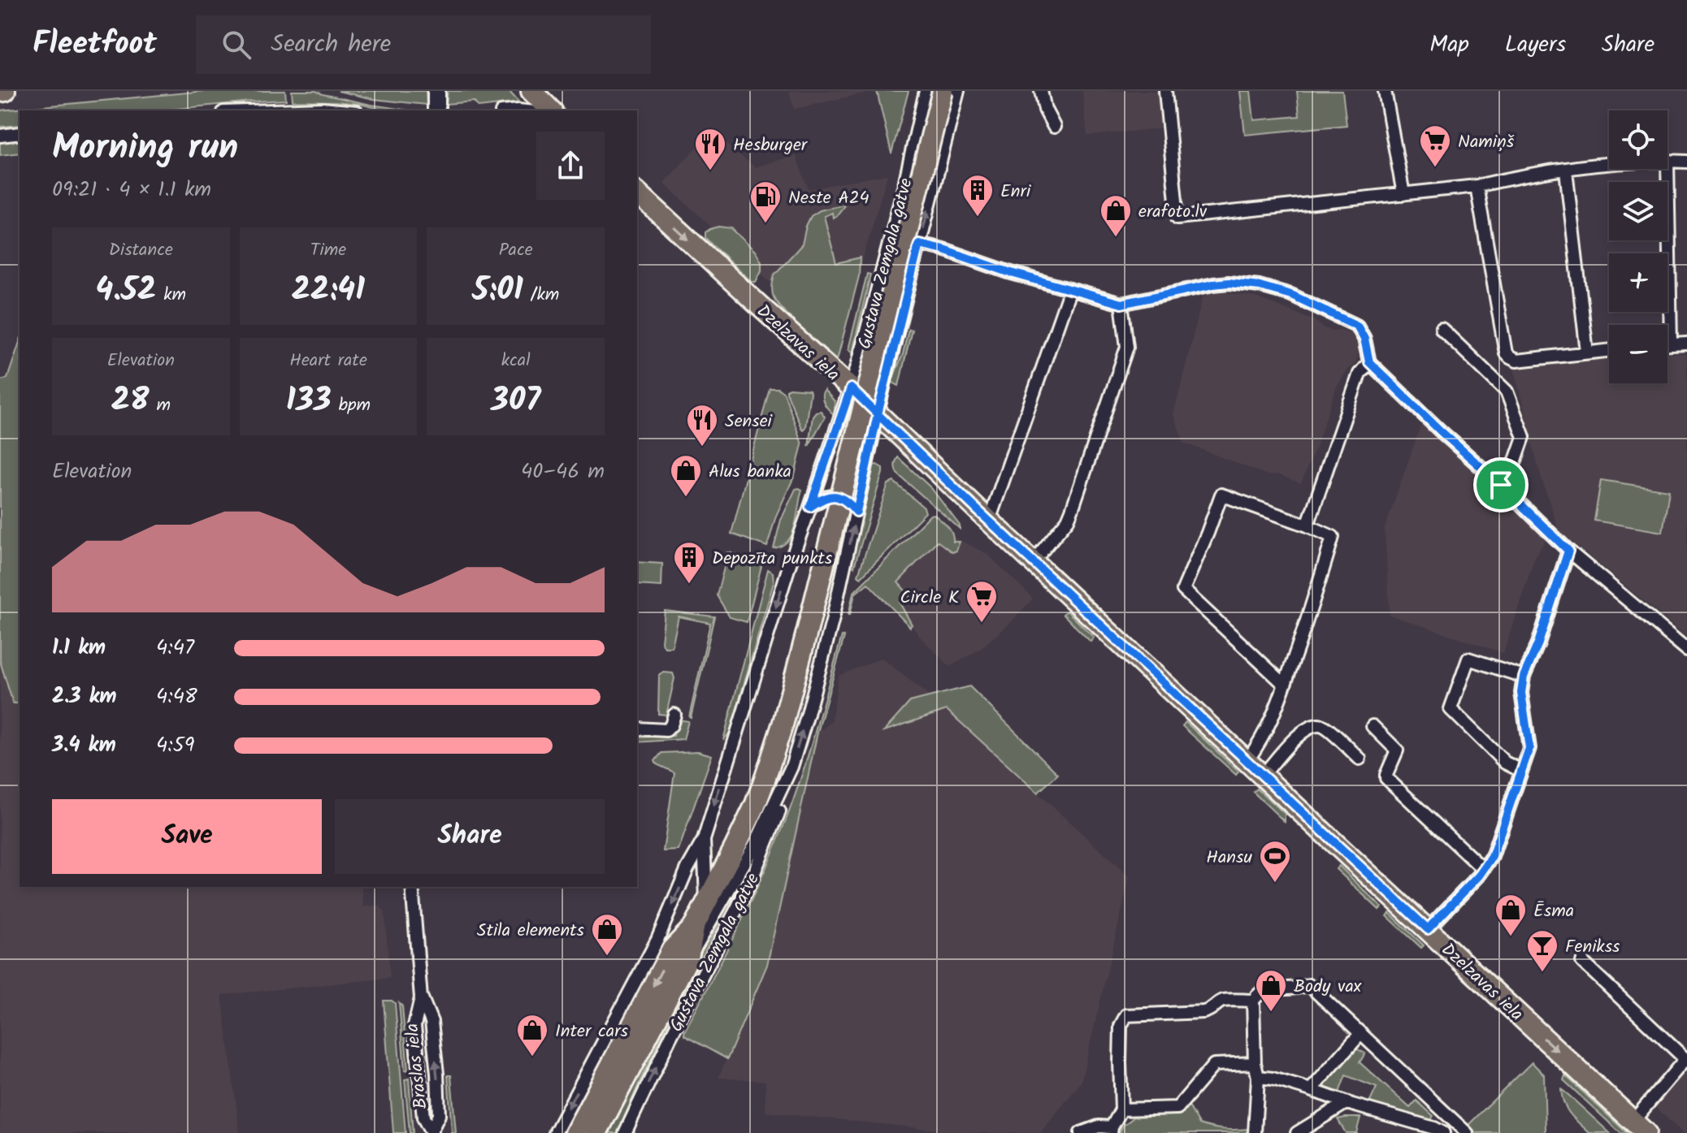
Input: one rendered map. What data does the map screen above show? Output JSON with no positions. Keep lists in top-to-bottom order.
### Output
{
  "streets": {
    "main road": ["Gustava Zemgala gatve", "Dzelzavas iela"],
    "street": ["Braslas iela"]
  },
  "crossings": [
    ["Gustava Zemgala gatve", "Dzelzavas iela"]
  ],
  "one_way": ["Dzelzavas iela"],
  "places": {
    "supermarket": ["Namiņš", "Circle K"],
    "restaurant": ["Hesburger", "Sensei"],
    "building": ["Enri", "Depozīta punkts"],
    "fuel station": ["Neste A24"],
    "shop": [
      "erafoto.lv",
      "Alus banka",
      "Ēsma",
      "Stila elements",
      "Body vax",
      "Inter cars"
    ],
    "sports": ["Hansu"],
    "bar": ["Fenikss"]
  },
  "page": {
    "header": "Fleetfoot",
    "search": "Search here",
    "nav": ["Map", "Layers", "Share"],
    "map_buttons": ["+", "−"],
    "heading": ["Morning run", "09:21 · 4 × 1.1 km"],
    "stats": [
      ["Distance", "4.52 km"],
      ["Time", "22:41"],
      ["Pace", "5:01 /km"],
      ["Elevation", "28 m"],
      ["Heart rate", "133 bpm"],
      ["kcal", "307"]
    ],
    "chart": ["Elevation", "40–46 m"],
    "list": [
      {
        "name": "1.1 km",
        "note": "4:47"
      },
      {
        "name": "2.3 km",
        "note": "4:48"
      },
      {
        "name": "3.4 km",
        "note": "4:59"
      }
    ],
    "buttons": ["Save", "Share"]
  }
}
